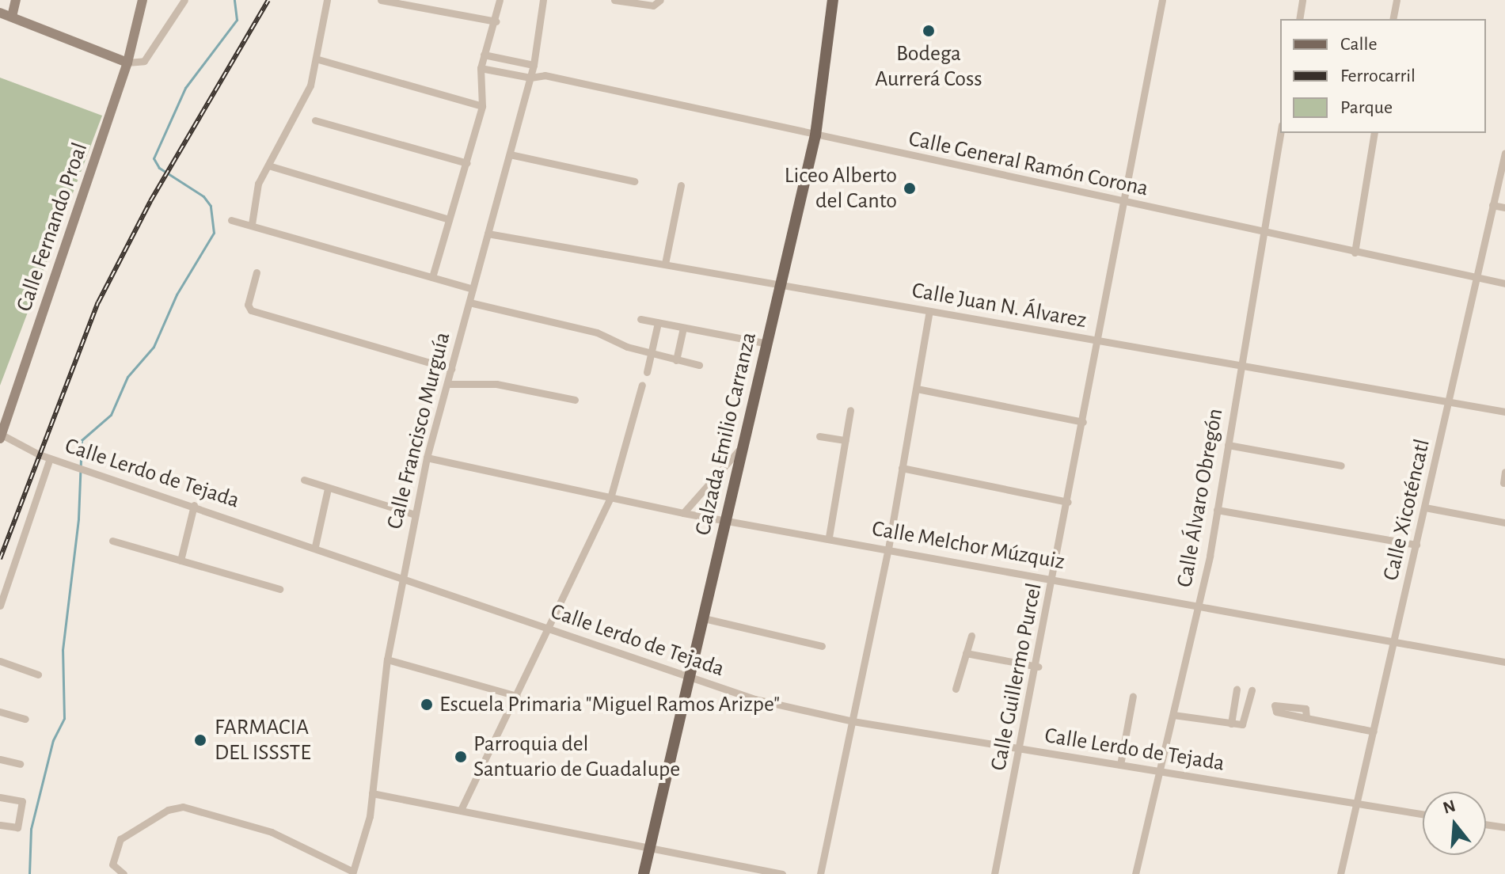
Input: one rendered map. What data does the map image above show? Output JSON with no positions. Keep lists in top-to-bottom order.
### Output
{
  "streets": {
    "main road": ["Calzada Emilio Carranza"],
    "street": [
      "Calle General Ramón Corona",
      "Calle Fernando Proal",
      "Calle Juan N. Álvarez",
      "Calle Francisco Murguía",
      "Calle Lerdo de Tejada",
      "Calle Álvaro Obregón",
      "Calle Xicoténcatl",
      "Calle Melchor Múzquiz",
      "Calle Guillermo Purcel"
    ]
  },
  "crossings": [
    ["Calle General Ramón Corona", "Calle Francisco Murguía"],
    ["Calle General Ramón Corona", "Calzada Emilio Carranza"],
    ["Calle General Ramón Corona", "Calle Álvaro Obregón"],
    ["Calle General Ramón Corona", "Calle Xicoténcatl"],
    ["Calle General Ramón Corona", "Calle Guillermo Purcel"],
    ["Calle Fernando Proal", "Calle Lerdo de Tejada"],
    ["Calle Juan N. Álvarez", "Calle Francisco Murguía"],
    ["Calle Juan N. Álvarez", "Calzada Emilio Carranza"],
    ["Calle Juan N. Álvarez", "Calle Álvaro Obregón"],
    ["Calle Juan N. Álvarez", "Calle Xicoténcatl"],
    ["Calle Juan N. Álvarez", "Calle Guillermo Purcel"],
    ["Calle Francisco Murguía", "Calle Lerdo de Tejada"],
    ["Calle Francisco Murguía", "Calle Melchor Múzquiz"],
    ["Calzada Emilio Carranza", "Calle Lerdo de Tejada"],
    ["Calzada Emilio Carranza", "Calle Melchor Múzquiz"],
    ["Calle Lerdo de Tejada", "Calle Álvaro Obregón"],
    ["Calle Lerdo de Tejada", "Calle Xicoténcatl"],
    ["Calle Lerdo de Tejada", "Calle Guillermo Purcel"],
    ["Calle Álvaro Obregón", "Calle Melchor Múzquiz"],
    ["Calle Xicoténcatl", "Calle Melchor Múzquiz"],
    ["Calle Melchor Múzquiz", "Calle Guillermo Purcel"]
  ],
  "places": [
    "Bodega Aurrerá Coss",
    "Liceo Alberto del Canto",
    "Escuela Primaria \"Miguel Ramos Arizpe\"",
    "FARMACIA DEL ISSSTE",
    "Parroquia del Santuario de Guadalupe"
  ],
  "legend": ["Calle", "Ferrocarril", "Parque"],
  "north": "top"
}
